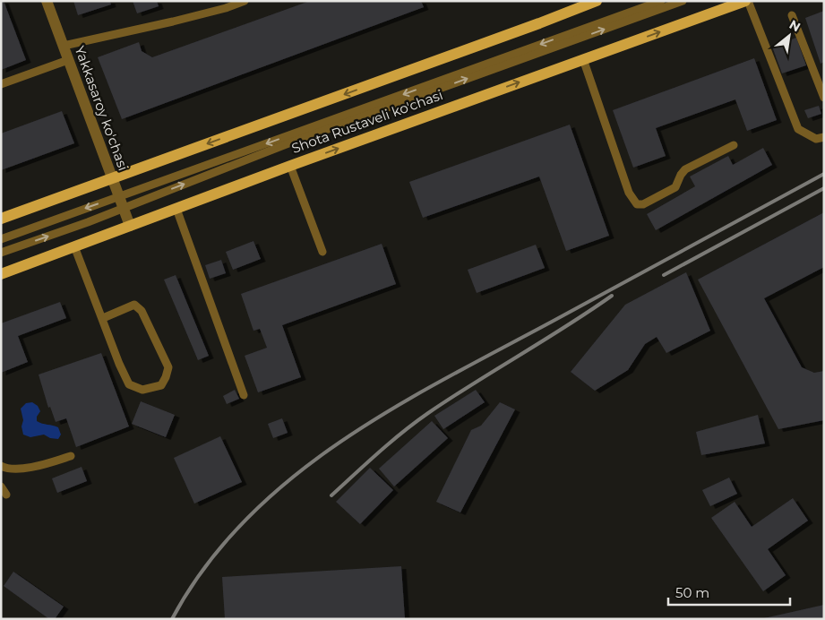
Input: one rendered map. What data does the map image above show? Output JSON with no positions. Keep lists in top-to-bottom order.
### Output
{
  "streets": {
    "main road": ["Shota Rustaveli ko'chasi"],
    "street": ["Yakkasaroy ko'chasi"]
  },
  "crossings": [
    ["Yakkasaroy ko'chasi", "Shota Rustaveli ko'chasi"]
  ],
  "scale_bar": "50 m",
  "north": "top right"
}
